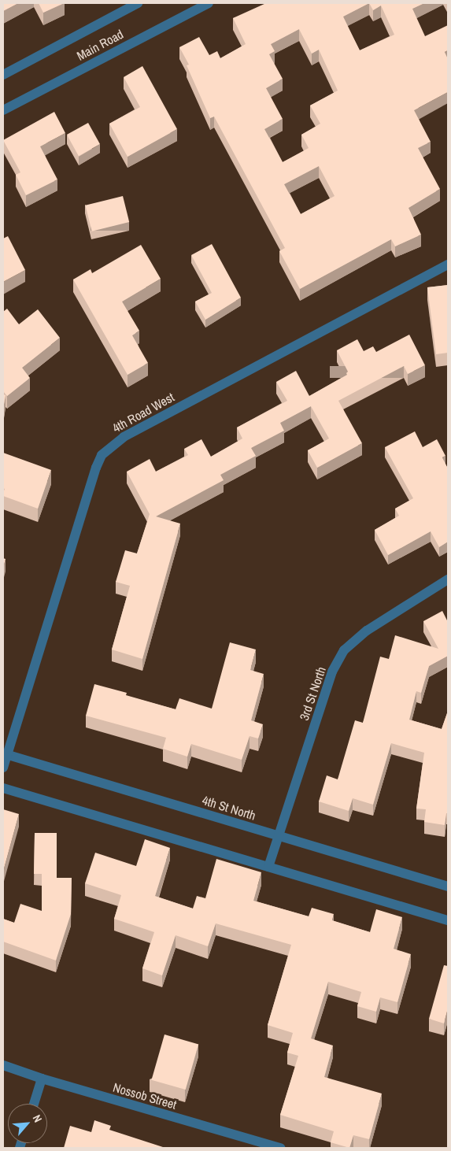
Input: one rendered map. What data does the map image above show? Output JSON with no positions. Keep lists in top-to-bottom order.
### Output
{
  "streets": {
    "street": [
      "Main Road",
      "4th Road West",
      "3rd St North",
      "4th St North",
      "Nossob Street"
    ]
  },
  "crossings": [
    ["4th Road West", "4th St North"],
    ["3rd St North", "4th St North"]
  ],
  "north": "top right"
}
